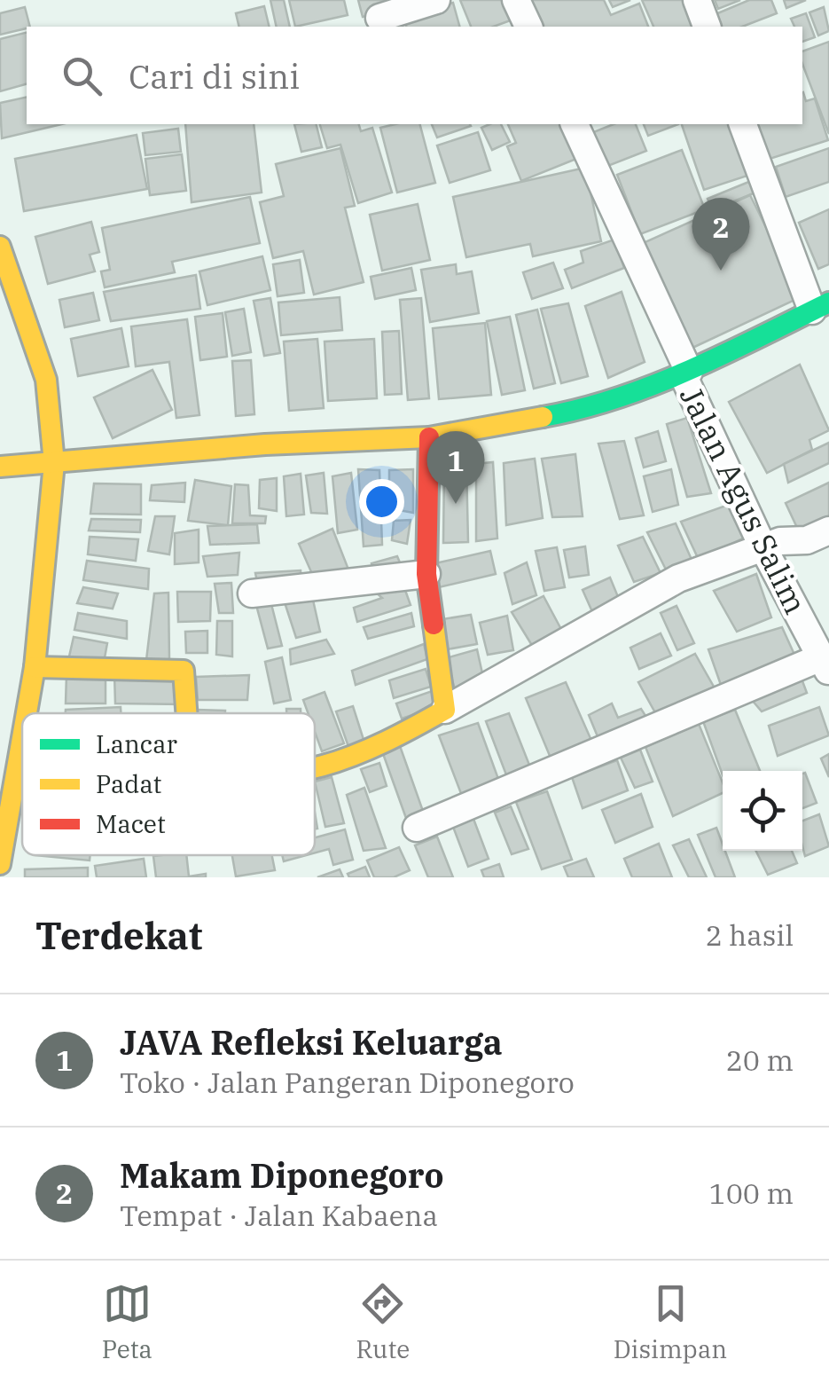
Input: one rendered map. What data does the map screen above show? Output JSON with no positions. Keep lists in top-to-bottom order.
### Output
{
  "streets": {
    "street": ["Jalan Agus Salim"]
  },
  "legend": ["Lancar", "Padat", "Macet"],
  "page": {
    "search": "Cari di sini",
    "pins": ["2", "1"],
    "heading": ["Terdekat", "2 hasil"],
    "list": [
      {
        "mark": "1",
        "name": "JAVA Refleksi Keluarga",
        "note": "Toko · Jalan Pangeran Diponegoro",
        "value": "20 m"
      },
      {
        "mark": "2",
        "name": "Makam Diponegoro",
        "note": "Tempat · Jalan Kabaena",
        "value": "100 m"
      }
    ],
    "nav": ["Peta", "Rute", "Disimpan"]
  }
}
